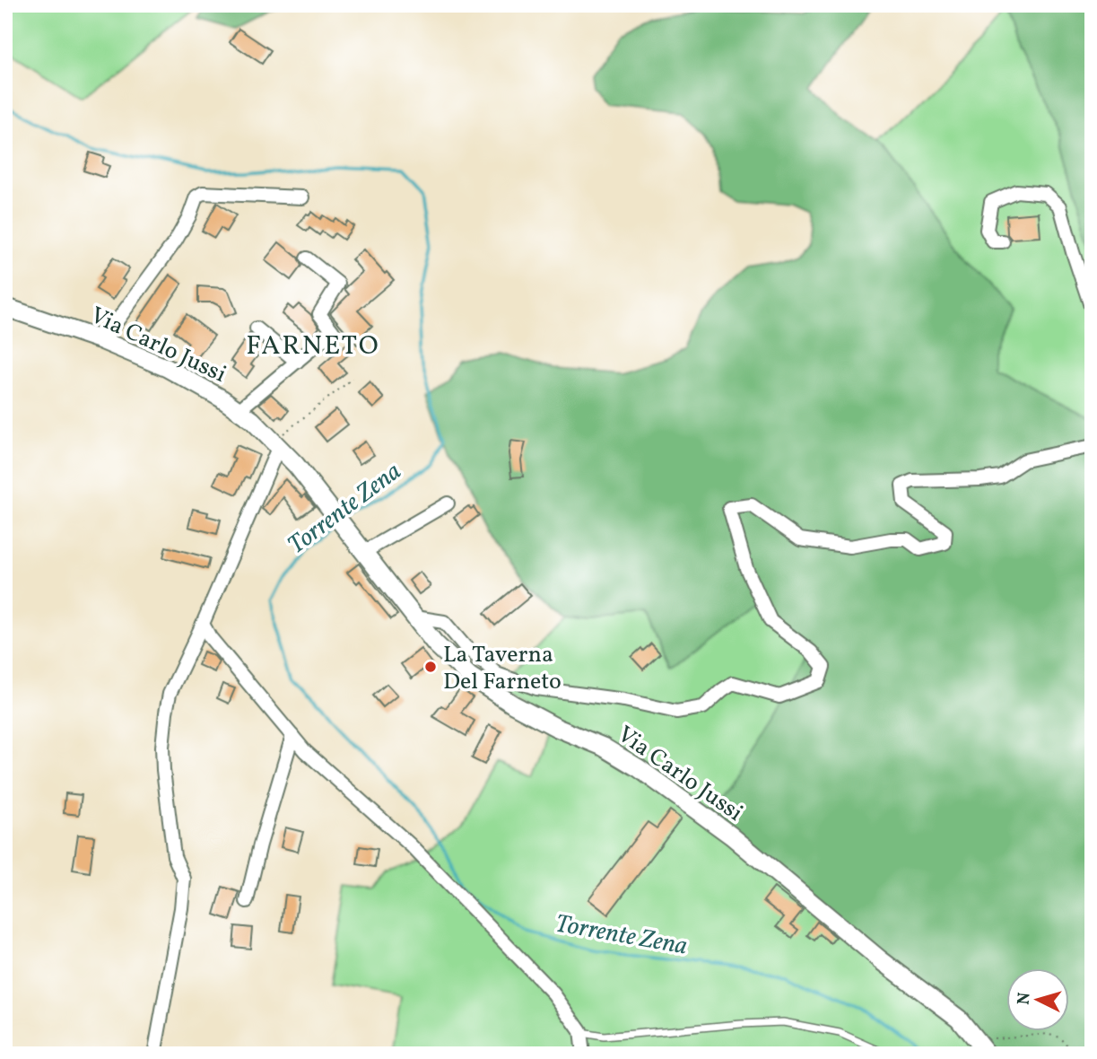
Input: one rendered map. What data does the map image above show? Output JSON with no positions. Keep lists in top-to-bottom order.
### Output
{
  "streets": {
    "street": ["Via Carlo Jussi"]
  },
  "districts": ["FARNETO"],
  "water": ["Torrente Zena"],
  "places": ["La Taverna Del Farneto"],
  "north": "left"
}
